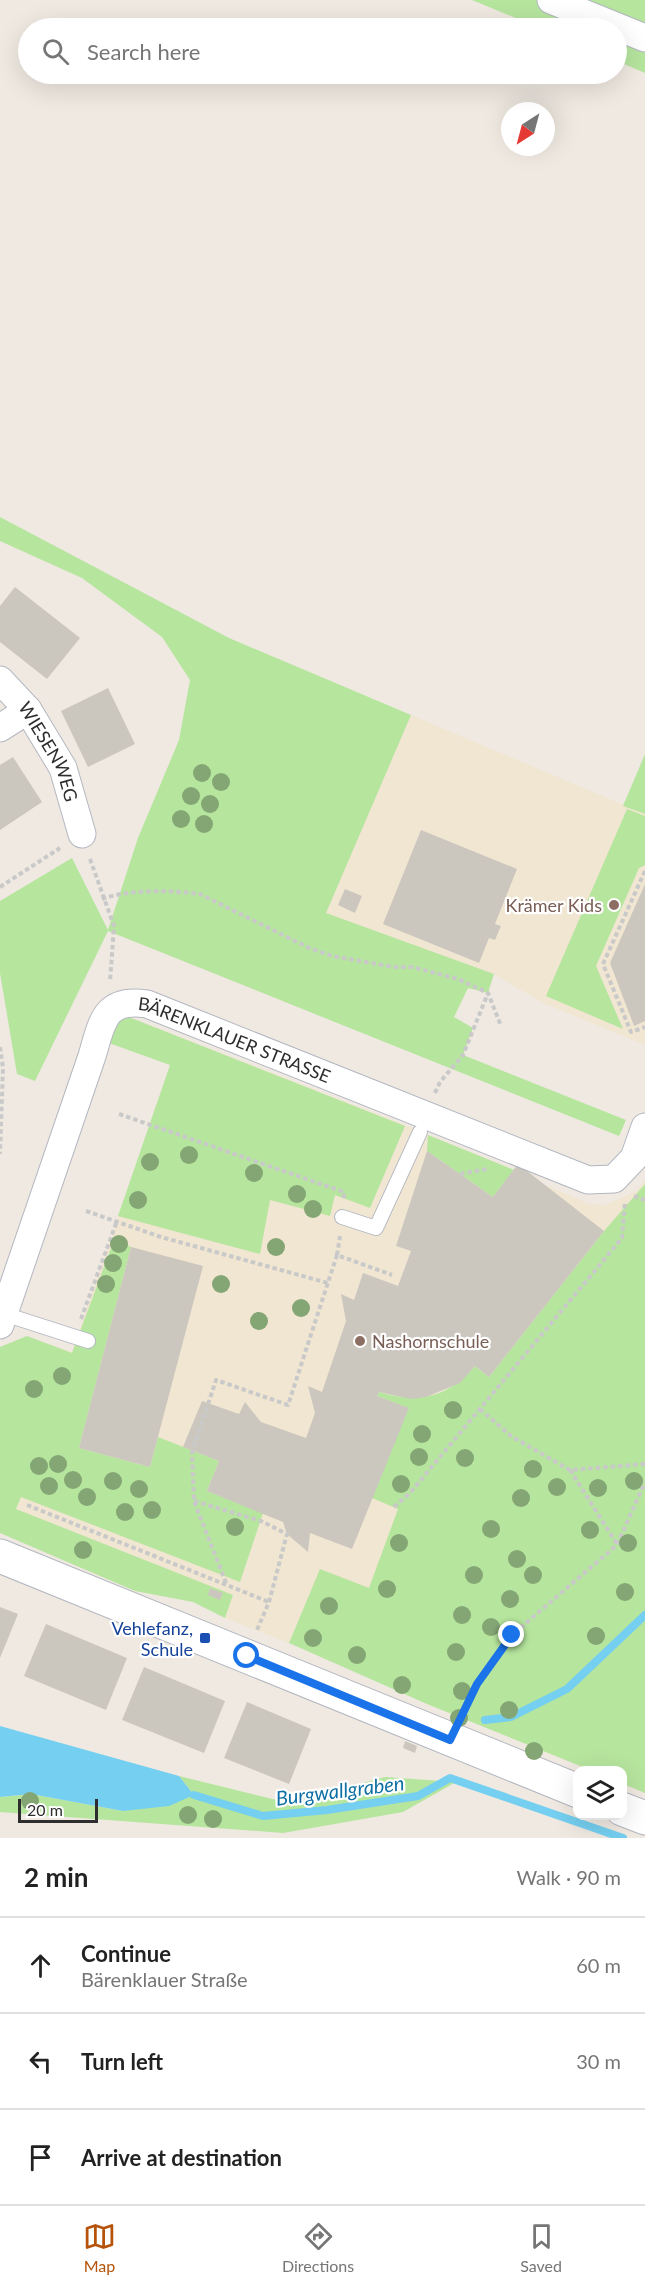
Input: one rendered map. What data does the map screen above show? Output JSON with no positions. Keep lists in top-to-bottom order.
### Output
{
  "streets": {
    "street": ["WIESENWEG", "BÄRENKLAUER STRASSE"]
  },
  "water": ["Burgwallgraben"],
  "places": {
    "other": ["Krämer Kids", "Nashornschule"],
    "transit": ["Vehlefanz, Schule"]
  },
  "scale_bar": "20 m",
  "north": "bottom left",
  "page": {
    "search": "Search here",
    "scale": "20 m",
    "heading": ["2 min", "Walk · 90 m"],
    "list": [
      ["Continue", "Bärenklauer Straße", "60 m"],
      ["Turn left", "30 m"],
      "Arrive at destination"
    ],
    "nav": ["Map", "Directions", "Saved"]
  }
}
